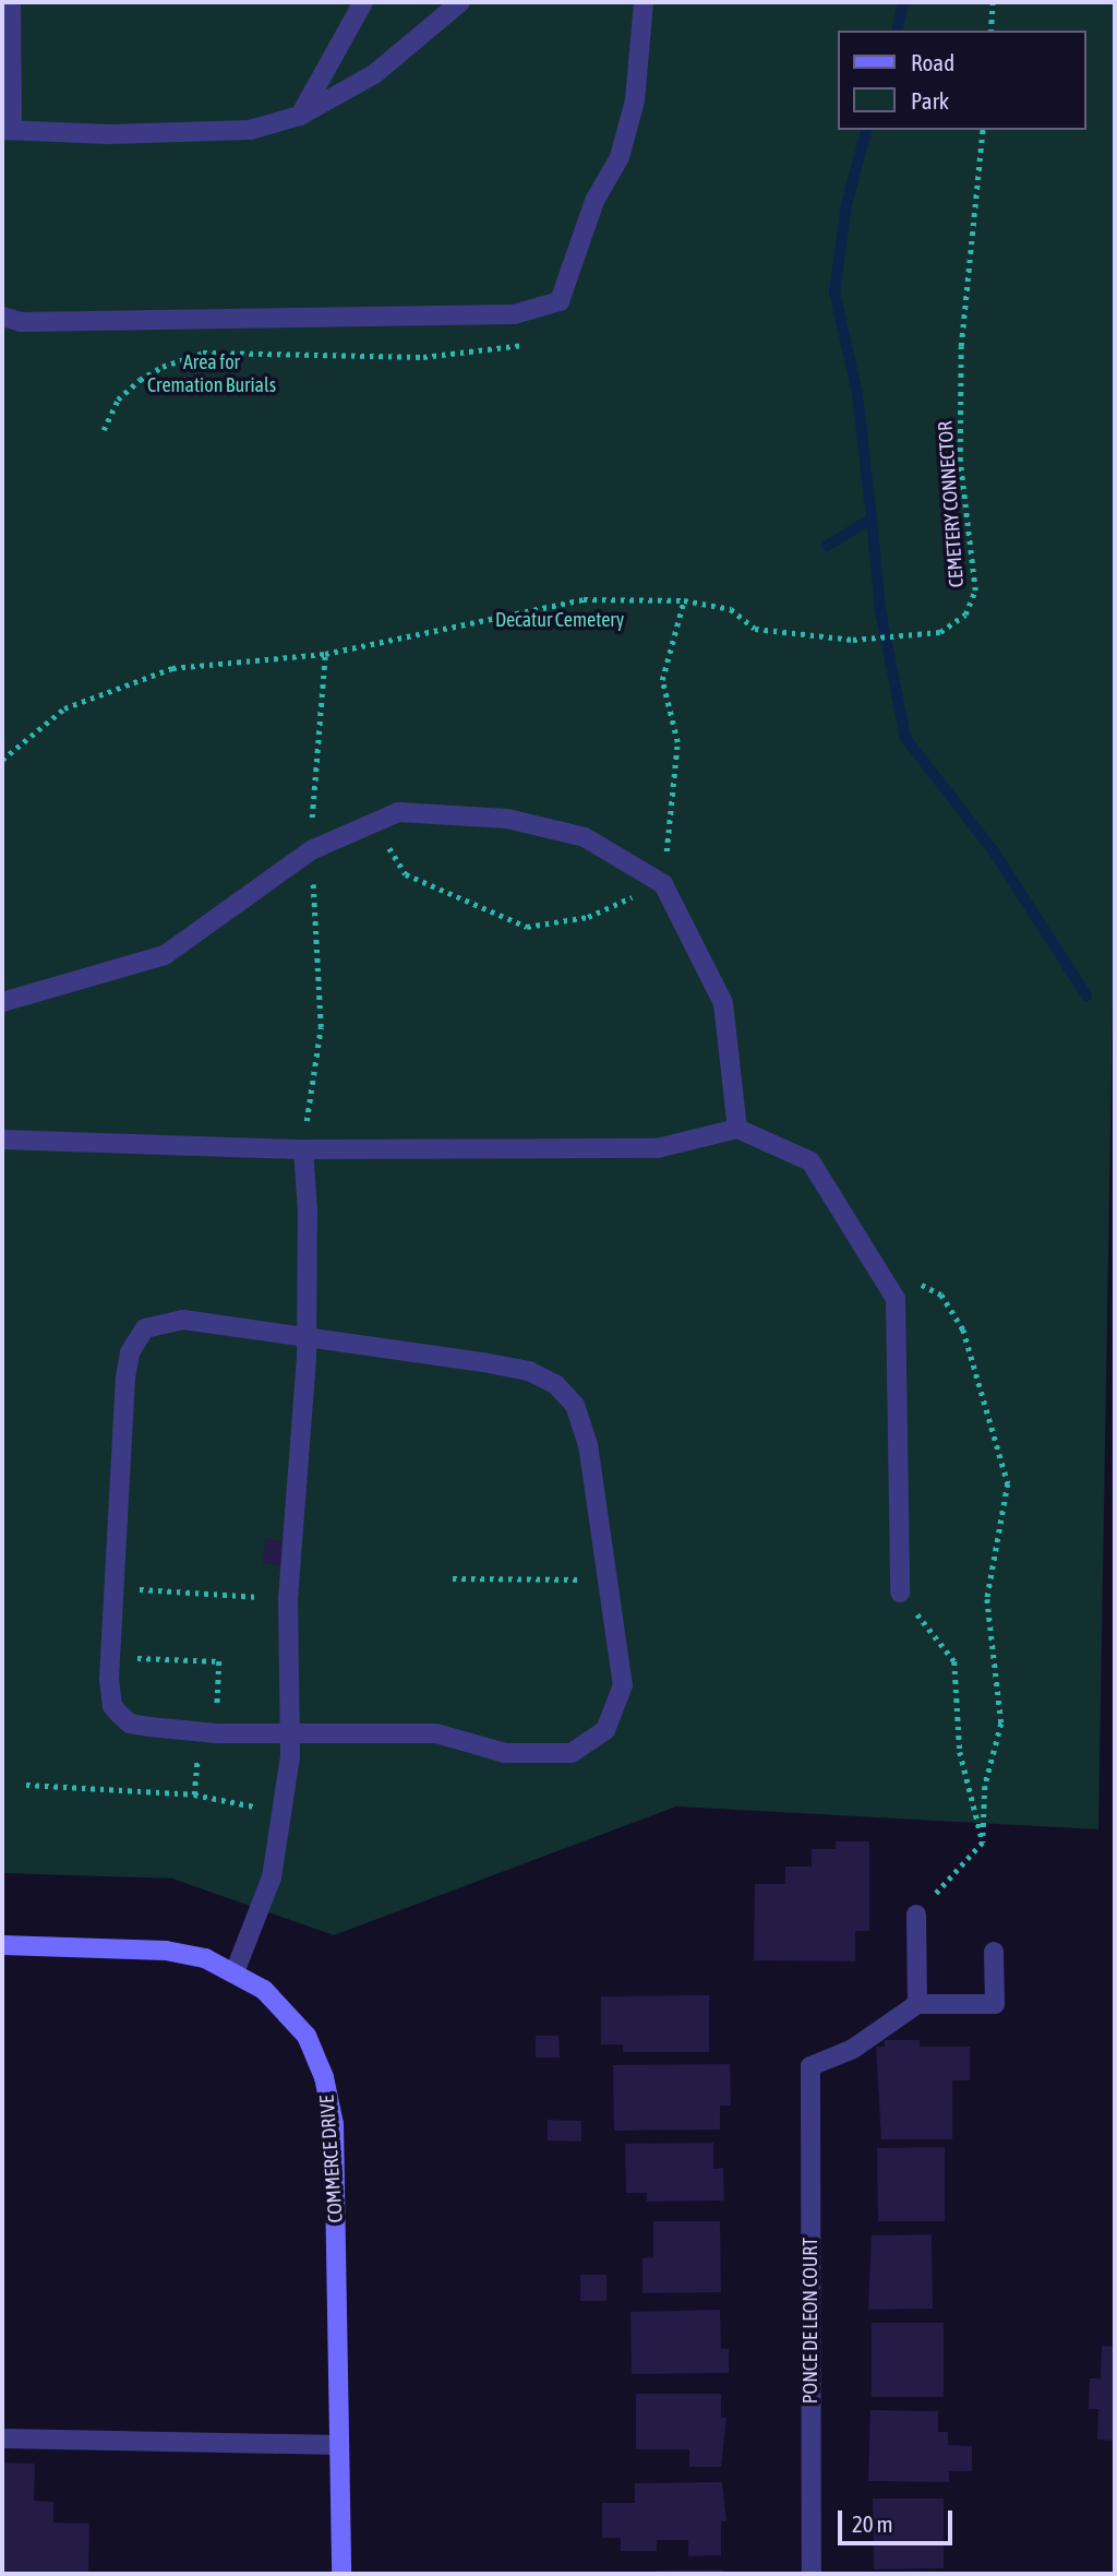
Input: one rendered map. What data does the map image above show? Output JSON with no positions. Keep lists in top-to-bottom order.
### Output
{
  "streets": {
    "main road": ["COMMERCE DRIVE"],
    "street": ["PONCE DE LEON COURT"],
    "path": ["CEMETERY CONNECTOR"]
  },
  "parks": ["Area for Cremation Burials", "Decatur Cemetery"],
  "legend": ["Road", "Park"],
  "scale_bar": "20 m"
}
